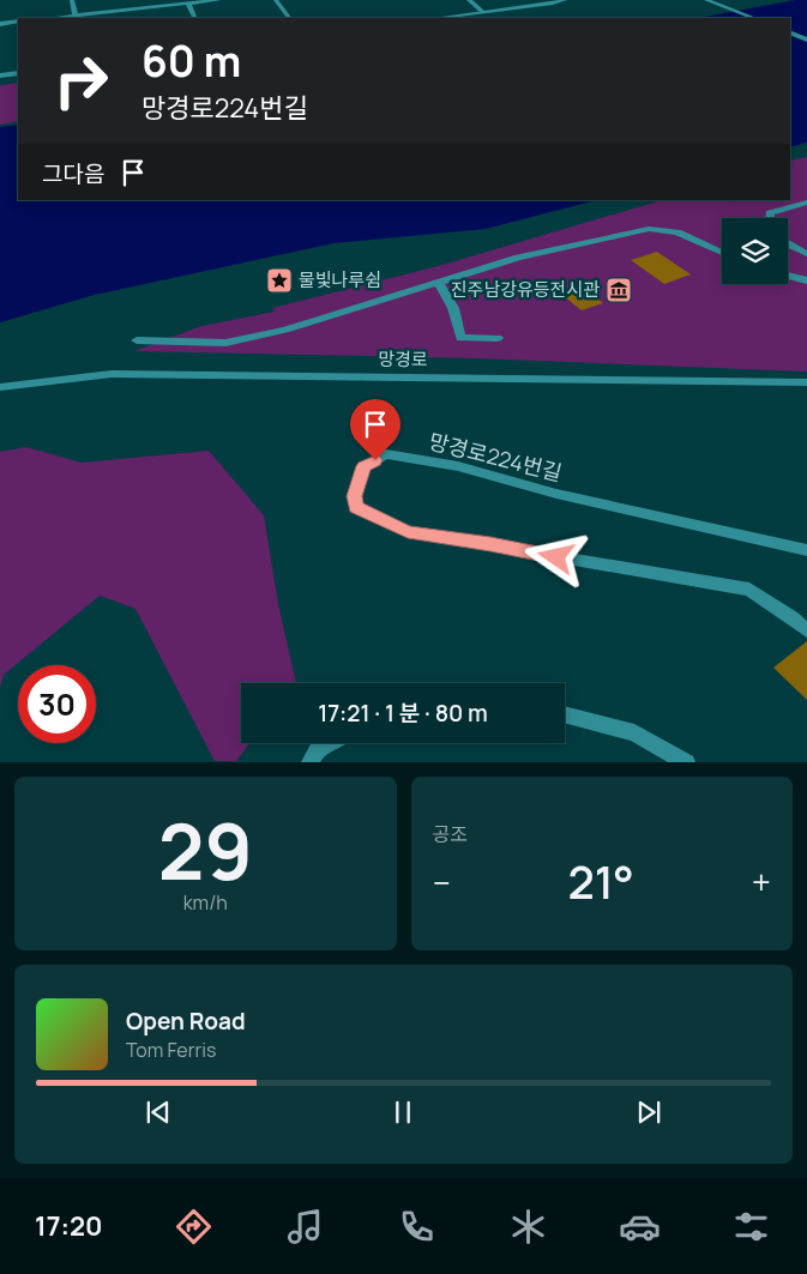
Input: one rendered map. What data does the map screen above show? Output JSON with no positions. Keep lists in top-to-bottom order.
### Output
{
  "streets": {
    "street": ["망경로", "망경로224번길"]
  },
  "places": {
    "place": ["물빛나루쉼"],
    "museum": ["진주남강유등전시관"]
  },
  "page": {
    "turn": ["60 m", "망경로224번길"],
    "then": "그다음",
    "limit": "30",
    "trip": "17:21 · 1 분 · 80 m",
    "tile": [
      ["29", "km/h"],
      "공조"
    ],
    "heat": ["−", "21°", "+"],
    "song": ["Open Road", "Tom Ferris"],
    "tabs": "17:20"
  }
}
